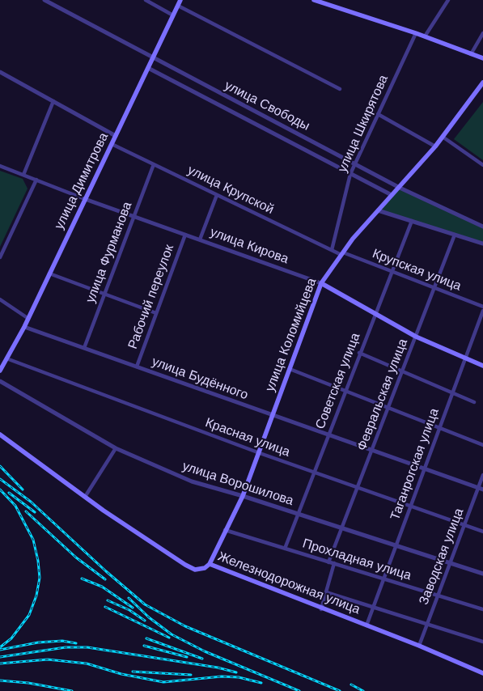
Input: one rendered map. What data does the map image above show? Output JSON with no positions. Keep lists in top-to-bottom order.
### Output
{
  "streets": {
    "main road": [
      "улица Димитрова",
      "улица Кирова",
      "улица Коломийцева",
      "Железнодорожная улица"
    ],
    "street": [
      "улица Свободы",
      "улица Шкирятова",
      "улица Крупской",
      "улица Фурманова",
      "Крупская улица",
      "Рабочий переулок",
      "улица Будённого",
      "Советская улица",
      "Февральская улица",
      "Красная улица",
      "Таганрогская улица",
      "улица Ворошилова",
      "Заводская улица",
      "Прохладная улица"
    ]
  },
  "crossings": [
    ["улица Свободы", "улица Шкирятова"],
    ["улица Свободы", "улица Димитрова"],
    ["улица Свободы", "улица Коломийцева"],
    ["улица Шкирятова", "улица Крупской"],
    ["улица Димитрова", "улица Крупской"],
    ["улица Димитрова", "улица Кирова"],
    ["улица Димитрова", "улица Будённого"],
    ["улица Димитрова", "Красная улица"],
    ["улица Крупской", "улица Фурманова"],
    ["улица Крупской", "Крупская улица"],
    ["улица Крупской", "улица Коломийцева"],
    ["улица Кирова", "улица Фурманова"],
    ["улица Кирова", "Рабочий переулок"],
    ["улица Кирова", "улица Коломийцева"],
    ["улица Кирова", "Советская улица"],
    ["улица Кирова", "Февральская улица"],
    ["улица Кирова", "Таганрогская улица"],
    ["улица Фурманова", "улица Будённого"],
    ["Крупская улица", "улица Коломийцева"],
    ["Крупская улица", "Советская улица"],
    ["Крупская улица", "Февральская улица"],
    ["Рабочий переулок", "улица Будённого"],
    ["улица Коломийцева", "улица Будённого"],
    ["улица Коломийцева", "Красная улица"],
    ["улица Коломийцева", "улица Ворошилова"],
    ["улица Коломийцева", "Прохладная улица"],
    ["улица Коломийцева", "Железнодорожная улица"],
    ["улица Будённого", "Советская улица"],
    ["улица Будённого", "Февральская улица"],
    ["улица Будённого", "Таганрогская улица"],
    ["улица Будённого", "Заводская улица"],
    ["Советская улица", "Красная улица"],
    ["Советская улица", "улица Ворошилова"],
    ["Советская улица", "Прохладная улица"],
    ["Февральская улица", "Красная улица"],
    ["Февральская улица", "улица Ворошилова"],
    ["Февральская улица", "Прохладная улица"],
    ["Красная улица", "Таганрогская улица"],
    ["Красная улица", "Заводская улица"],
    ["Таганрогская улица", "улица Ворошилова"],
    ["Таганрогская улица", "Прохладная улица"],
    ["Таганрогская улица", "Железнодорожная улица"],
    ["улица Ворошилова", "Заводская улица"],
    ["Заводская улица", "Прохладная улица"],
    ["Заводская улица", "Железнодорожная улица"]
  ]
}
